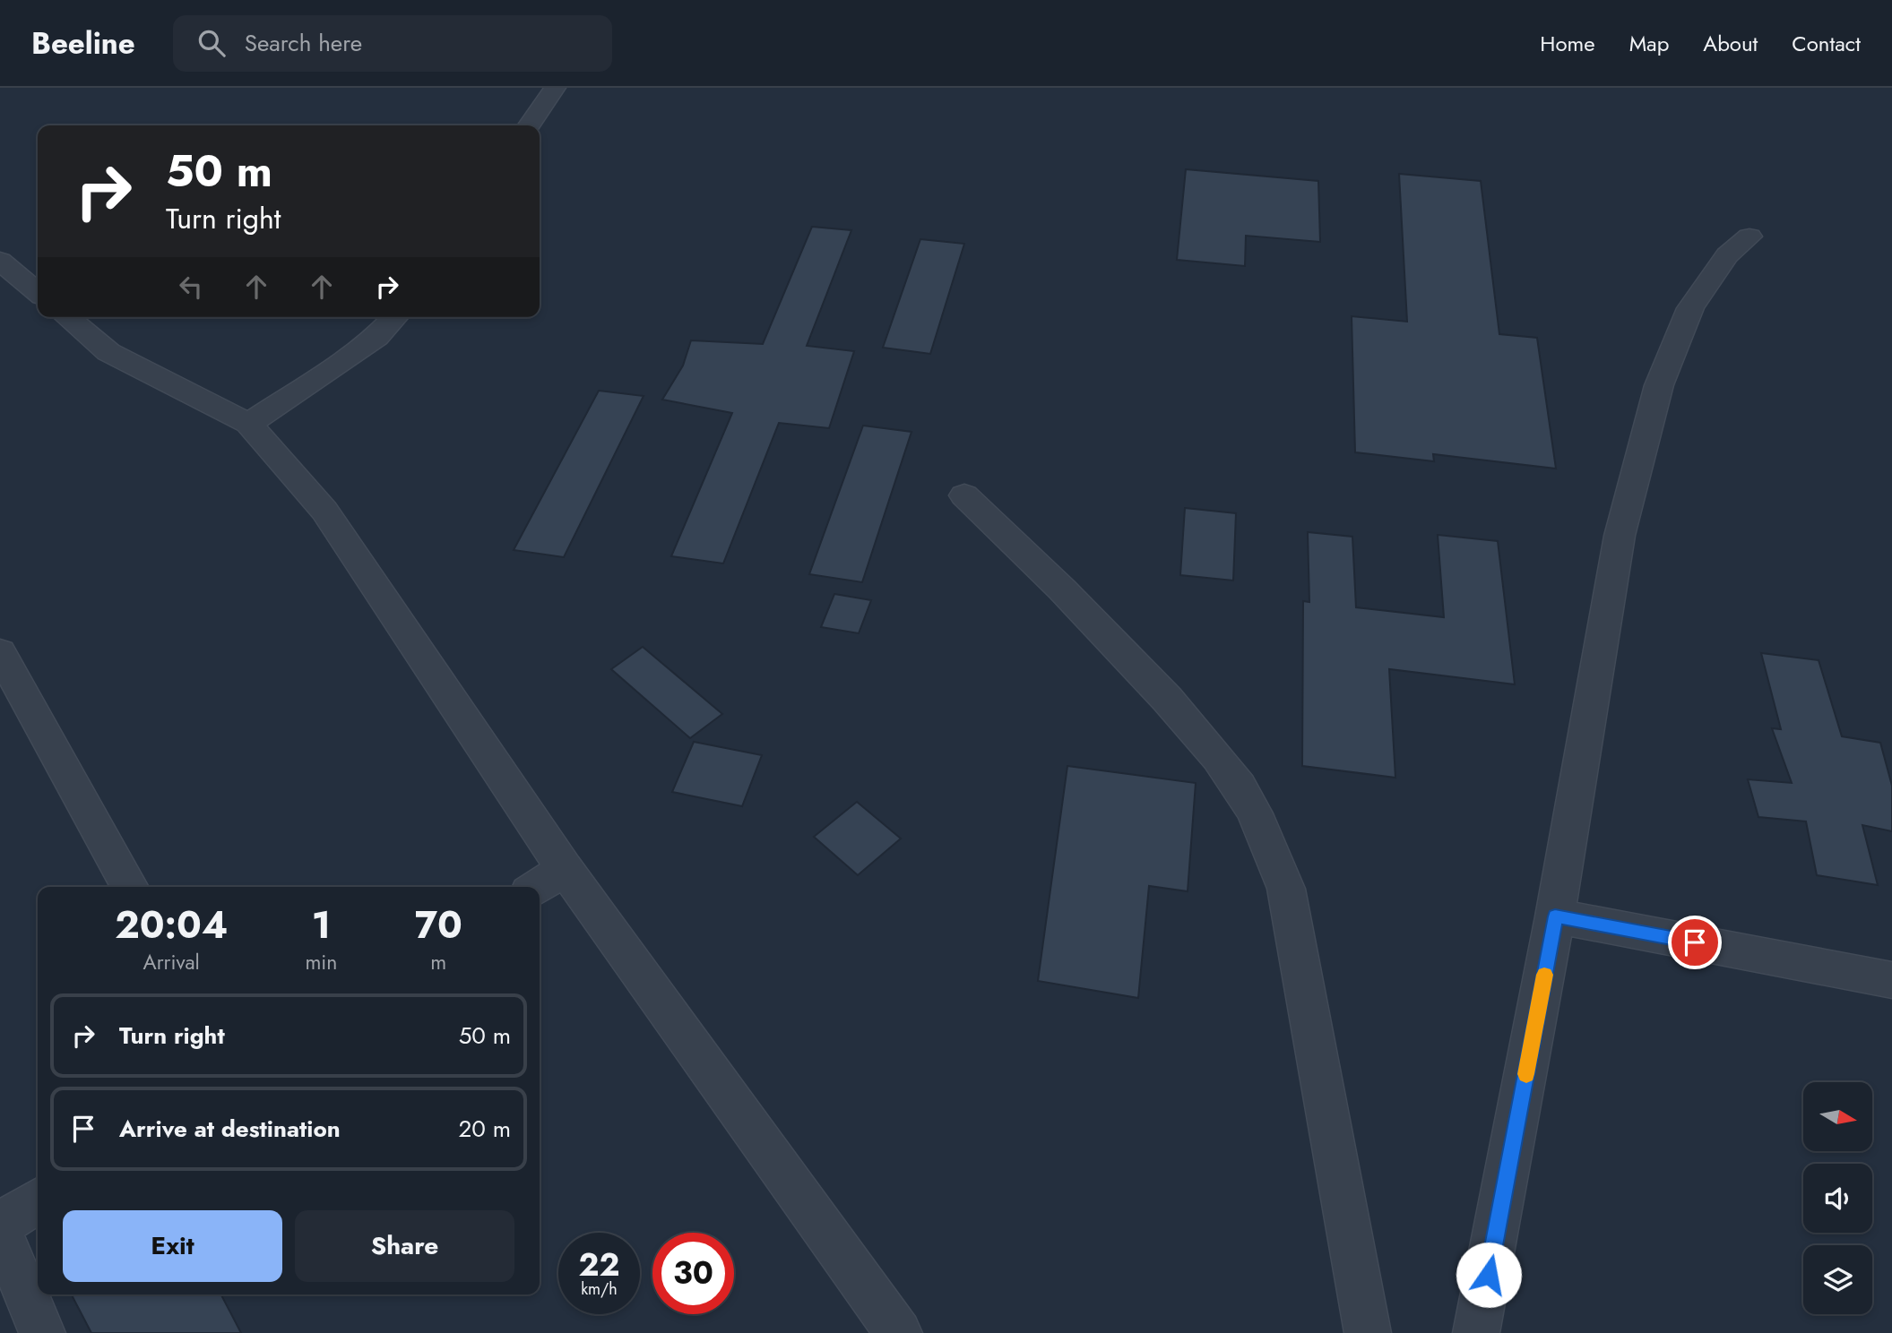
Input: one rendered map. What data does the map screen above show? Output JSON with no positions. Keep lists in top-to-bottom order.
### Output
{
  "north": "right",
  "page": {
    "header": "Beeline",
    "search": "Search here",
    "nav": [
      "Home",
      "Map",
      "About",
      "Contact"
    ],
    "turn": ["50 m", "Turn right"],
    "eta": [
      "20:04",
      "Arrival",
      "1",
      "min",
      "70",
      "m"
    ],
    "list": [
      {
        "name": "Turn right",
        "value": "50 m"
      },
      {
        "name": "Arrive at destination",
        "value": "20 m"
      }
    ],
    "buttons": ["Exit", "Share"],
    "speed": "22 km/h",
    "limit": "30"
  }
}
